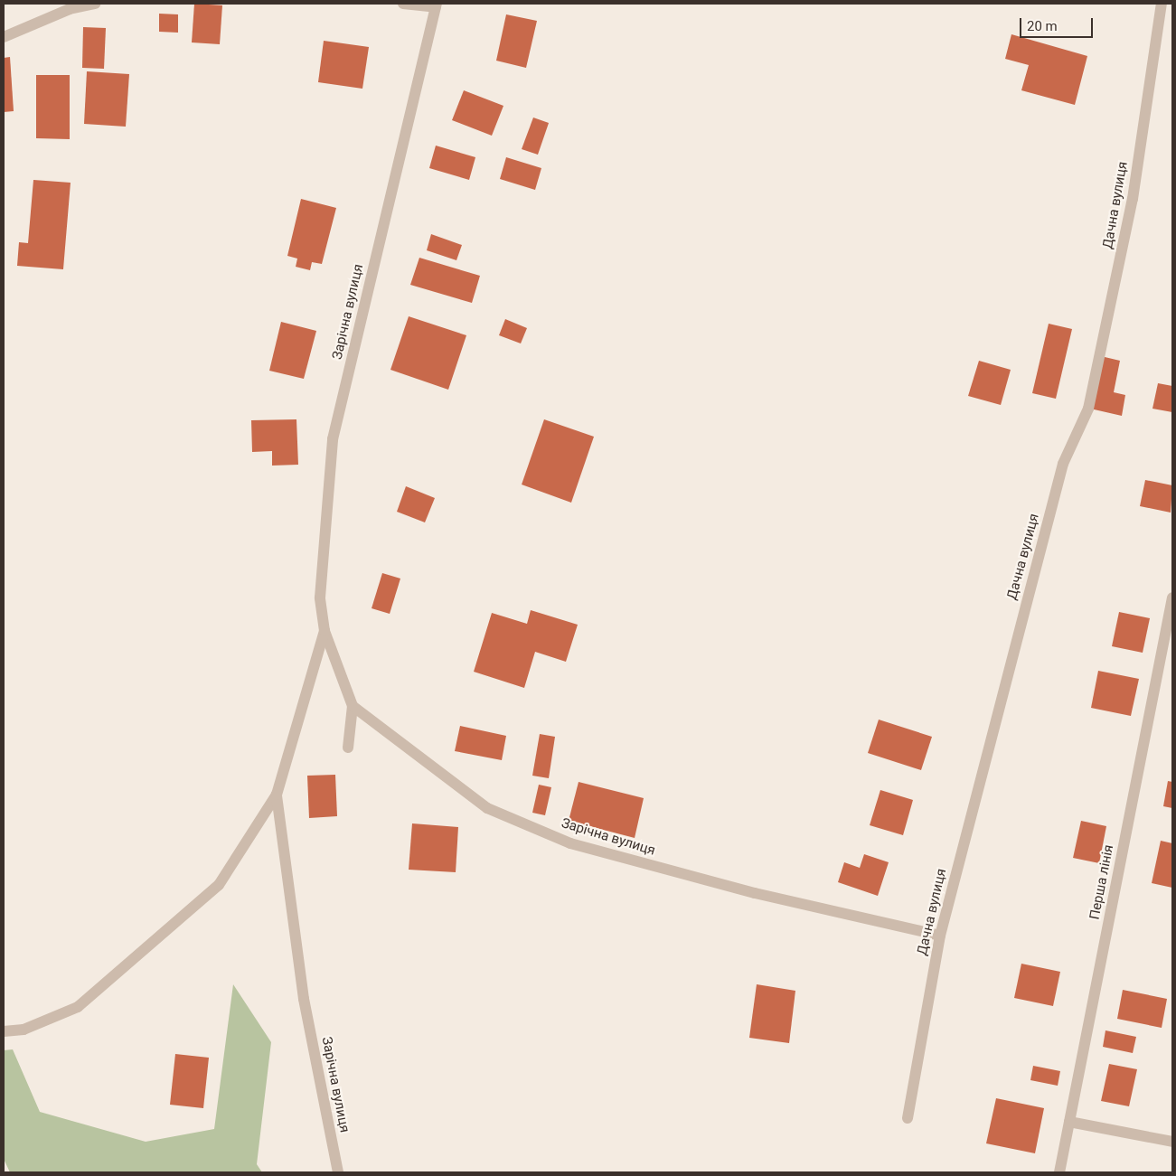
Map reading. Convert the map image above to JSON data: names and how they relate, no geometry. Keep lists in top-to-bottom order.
{
  "streets": {
    "street": ["Дачна вулиця", "Зарічна вулиця", "Перша лінія"]
  },
  "crossings": [
    ["Дачна вулиця", "Зарічна вулиця"]
  ],
  "scale_bar": "20 m"
}
